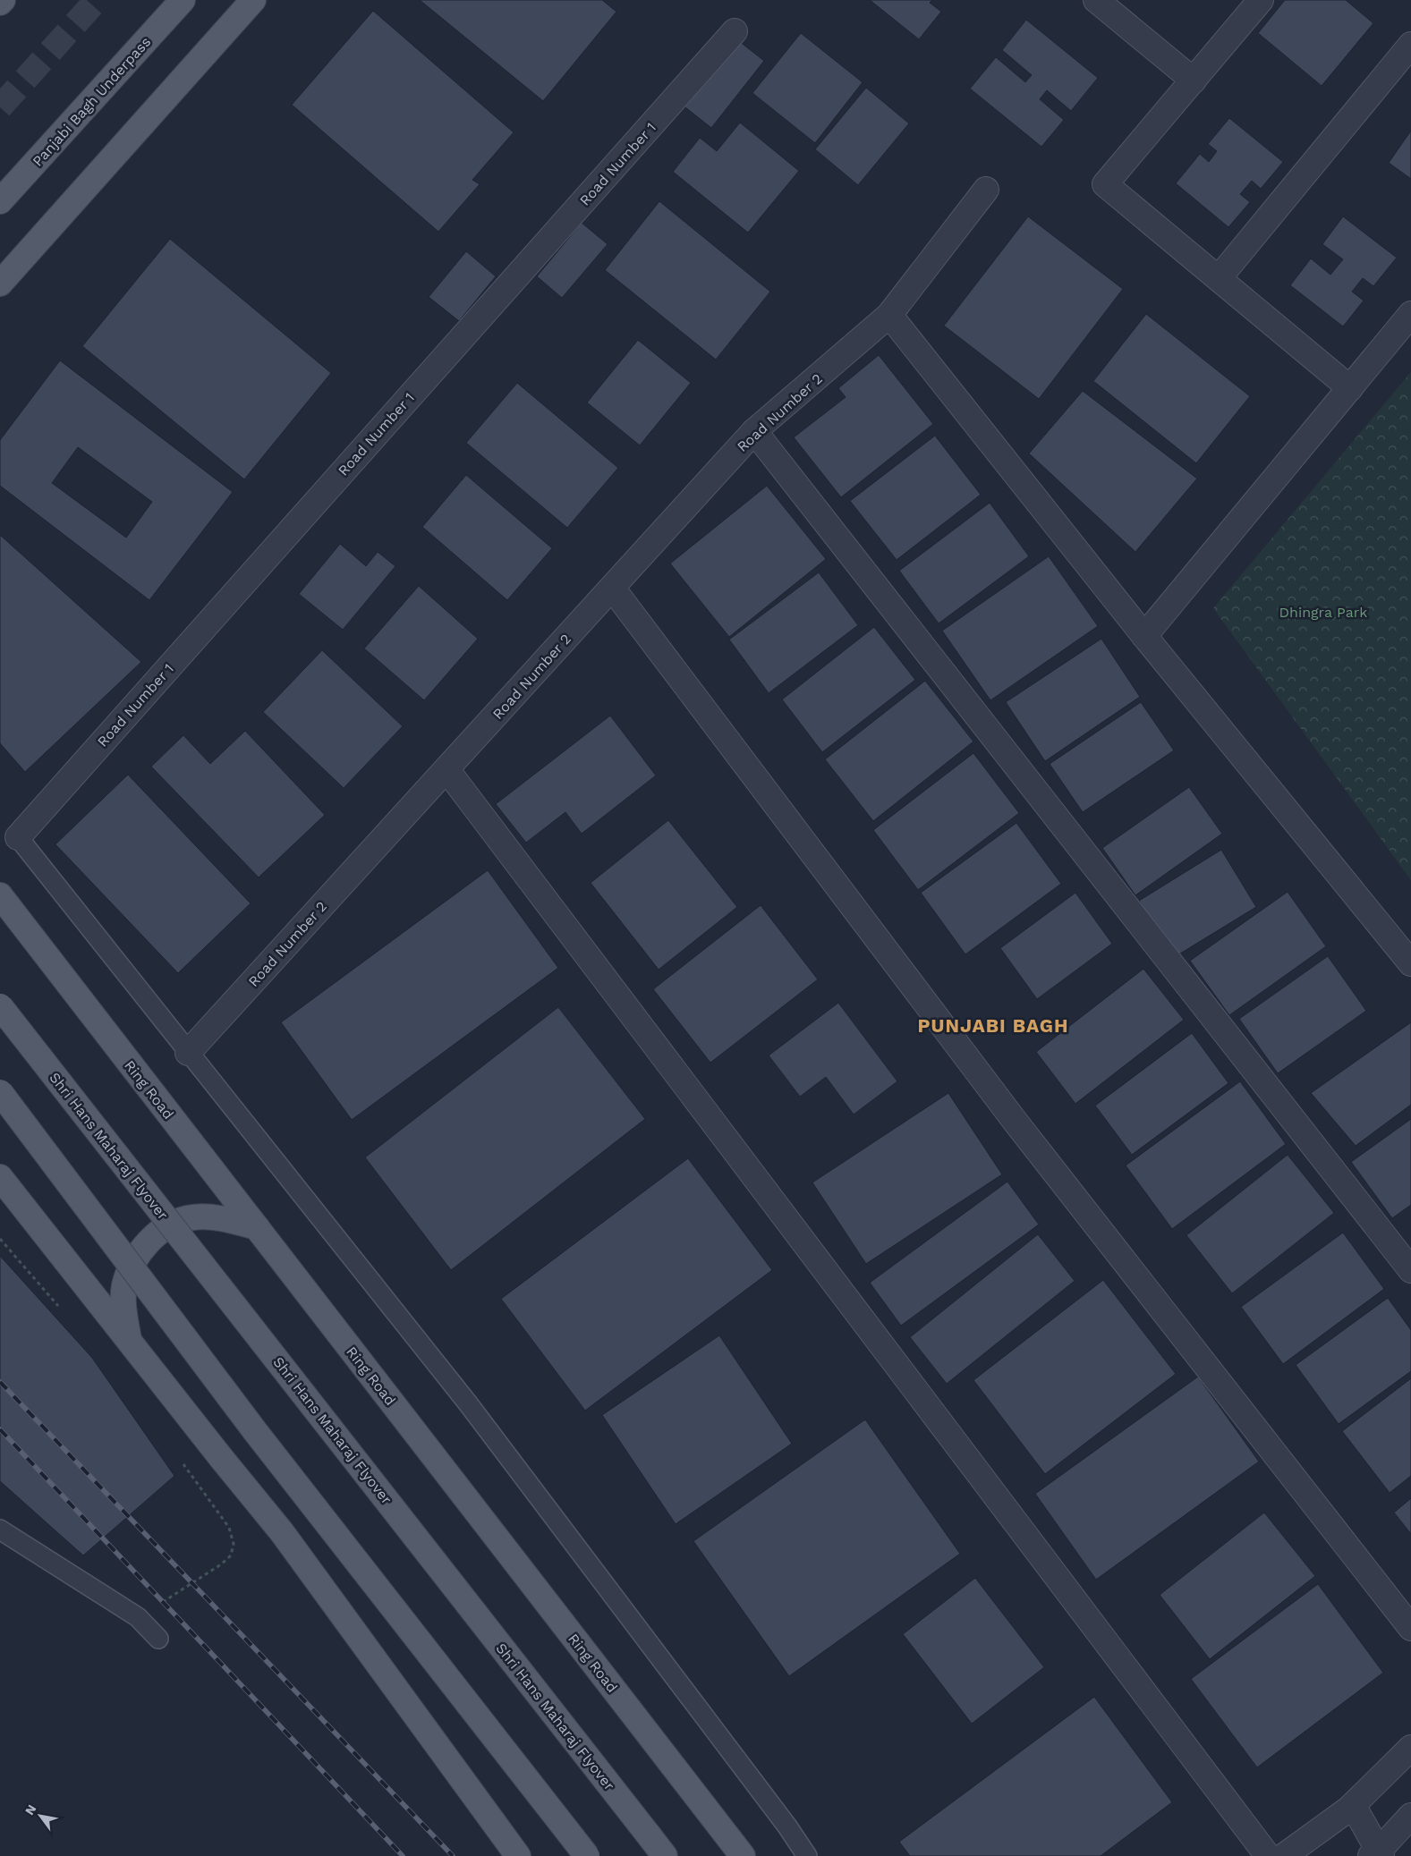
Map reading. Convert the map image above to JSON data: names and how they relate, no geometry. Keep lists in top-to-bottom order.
{
  "streets": {
    "main road": ["Panjabi Bagh Underpass", "Ring Road", "Shri Hans Maharaj Flyover"],
    "street": ["Road Number 1", "Road Number 2"]
  },
  "districts": ["PUNJABI BAGH"],
  "parks": ["Dhingra Park"],
  "north": "top left"
}
